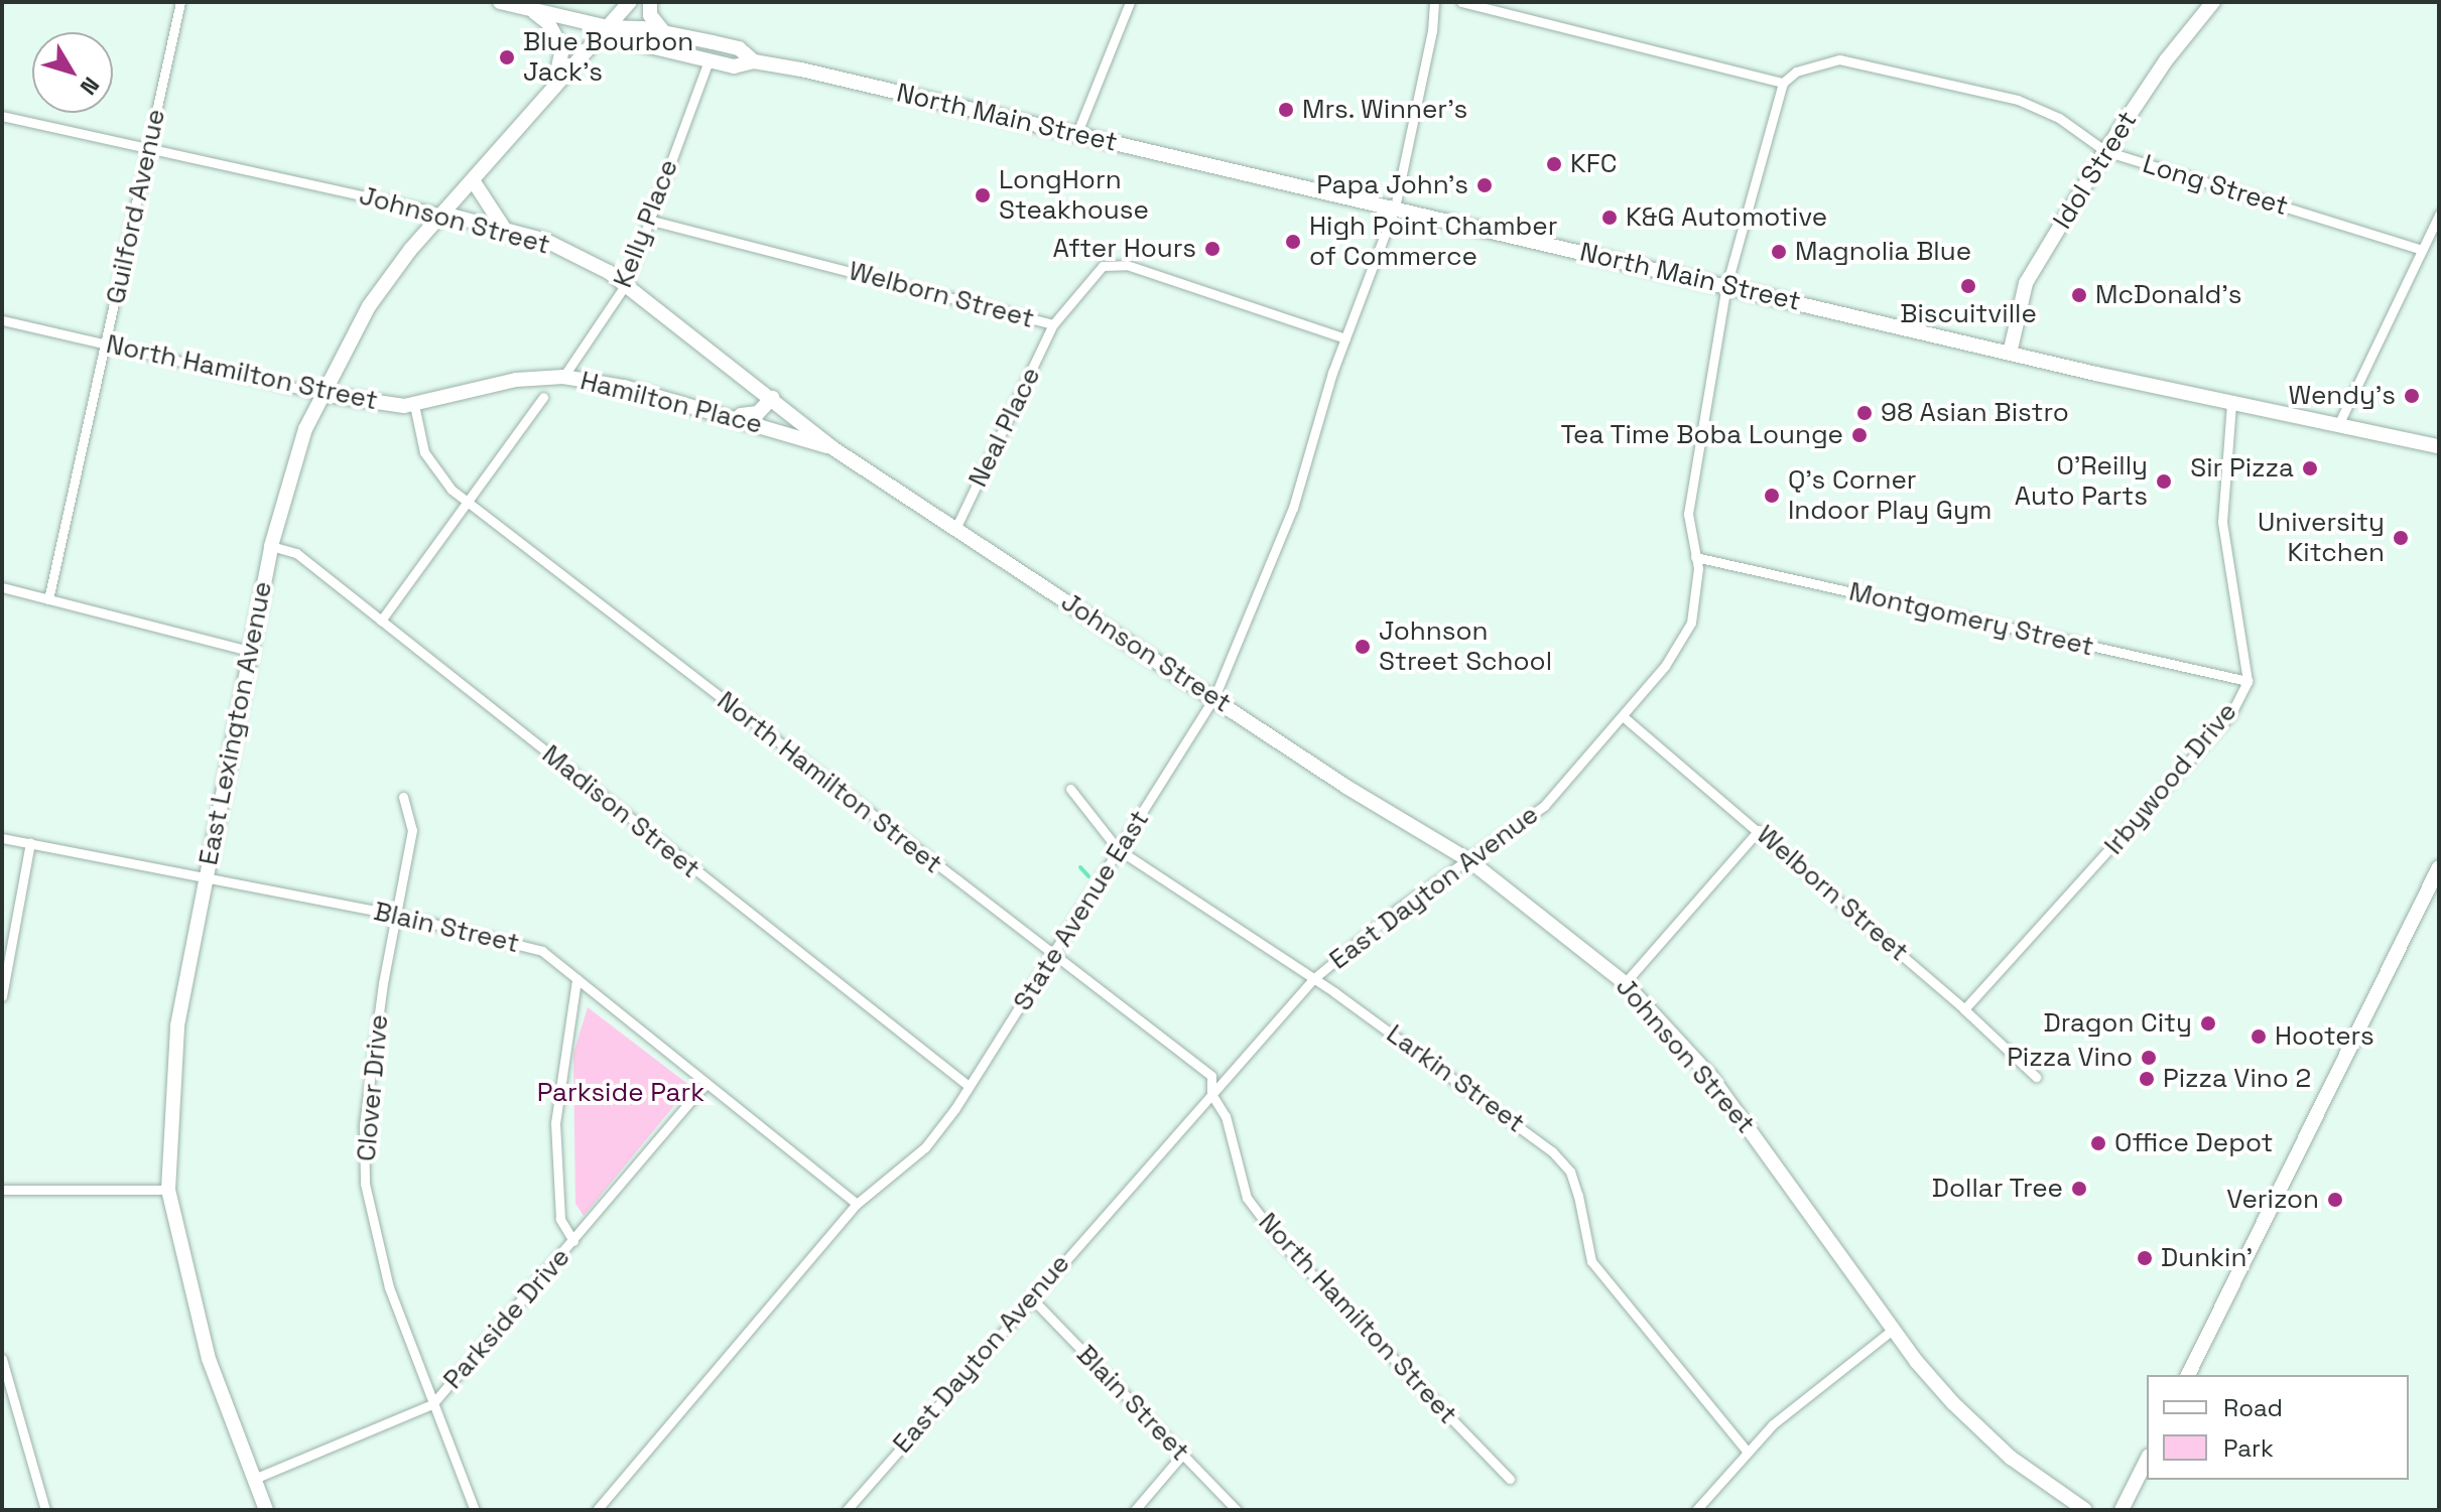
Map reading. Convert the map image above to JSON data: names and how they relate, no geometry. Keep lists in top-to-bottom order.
{
  "streets": {
    "main road": [
      "North Main Street",
      "Idol Street",
      "Johnson Street",
      "North Hamilton Street",
      "Hamilton Place",
      "East Lexington Avenue"
    ],
    "street": [
      "Long Street",
      "Guilford Avenue",
      "Kelly Place",
      "Welborn Street",
      "Neal Place",
      "Montgomery Street",
      "Irbywood Drive",
      "Madison Street",
      "East Dayton Avenue",
      "State Avenue East",
      "Blain Street",
      "Larkin Street",
      "Clover Drive",
      "Parkside Drive"
    ]
  },
  "crossings": [
    ["North Main Street", "Idol Street"],
    ["North Main Street", "Kelly Place"],
    ["North Main Street", "East Lexington Avenue"],
    ["North Main Street", "Irbywood Drive"],
    ["North Main Street", "East Dayton Avenue"],
    ["North Main Street", "State Avenue East"],
    ["Idol Street", "Long Street"],
    ["Long Street", "East Dayton Avenue"],
    ["Guilford Avenue", "Johnson Street"],
    ["Guilford Avenue", "North Hamilton Street"],
    ["Johnson Street", "Kelly Place"],
    ["Johnson Street", "Hamilton Place"],
    ["Johnson Street", "Neal Place"],
    ["Johnson Street", "East Lexington Avenue"],
    ["Johnson Street", "East Dayton Avenue"],
    ["Johnson Street", "State Avenue East"],
    ["Kelly Place", "Welborn Street"],
    ["Kelly Place", "Hamilton Place"],
    ["Welborn Street", "Neal Place"],
    ["Welborn Street", "Irbywood Drive"],
    ["Welborn Street", "East Dayton Avenue"],
    ["Welborn Street", "State Avenue East"],
    ["North Hamilton Street", "Hamilton Place"],
    ["North Hamilton Street", "East Lexington Avenue"],
    ["North Hamilton Street", "East Dayton Avenue"],
    ["North Hamilton Street", "State Avenue East"],
    ["Montgomery Street", "Irbywood Drive"],
    ["Montgomery Street", "East Dayton Avenue"],
    ["East Lexington Avenue", "Madison Street"],
    ["East Lexington Avenue", "Blain Street"],
    ["East Lexington Avenue", "Parkside Drive"],
    ["Madison Street", "State Avenue East"],
    ["East Dayton Avenue", "Blain Street"],
    ["East Dayton Avenue", "Larkin Street"],
    ["State Avenue East", "Blain Street"],
    ["State Avenue East", "Larkin Street"],
    ["Blain Street", "Clover Drive"],
    ["Blain Street", "Parkside Drive"],
    ["Clover Drive", "Parkside Drive"]
  ],
  "parks": ["Parkside Park"],
  "places": [
    "Blue Bourbon Jack's",
    "Mrs. Winner's",
    "KFC",
    "Papa John's",
    "LongHorn Steakhouse",
    "K&G Automotive",
    "High Point Chamber of Commerce",
    "After Hours",
    "Magnolia Blue",
    "Biscuitville",
    "McDonald's",
    "Wendy's",
    "98 Asian Bistro",
    "Tea Time Boba Lounge",
    "Sir Pizza",
    "O'Reilly Auto Parts",
    "Q's Corner Indoor Play Gym",
    "University Kitchen",
    "Johnson Street School",
    "Dragon City",
    "Hooters",
    "Pizza Vino",
    "Pizza Vino 2",
    "Office Depot",
    "Dollar Tree",
    "Verizon",
    "Dunkin'"
  ],
  "legend": ["Road", "Park"],
  "north": "bottom right"
}
